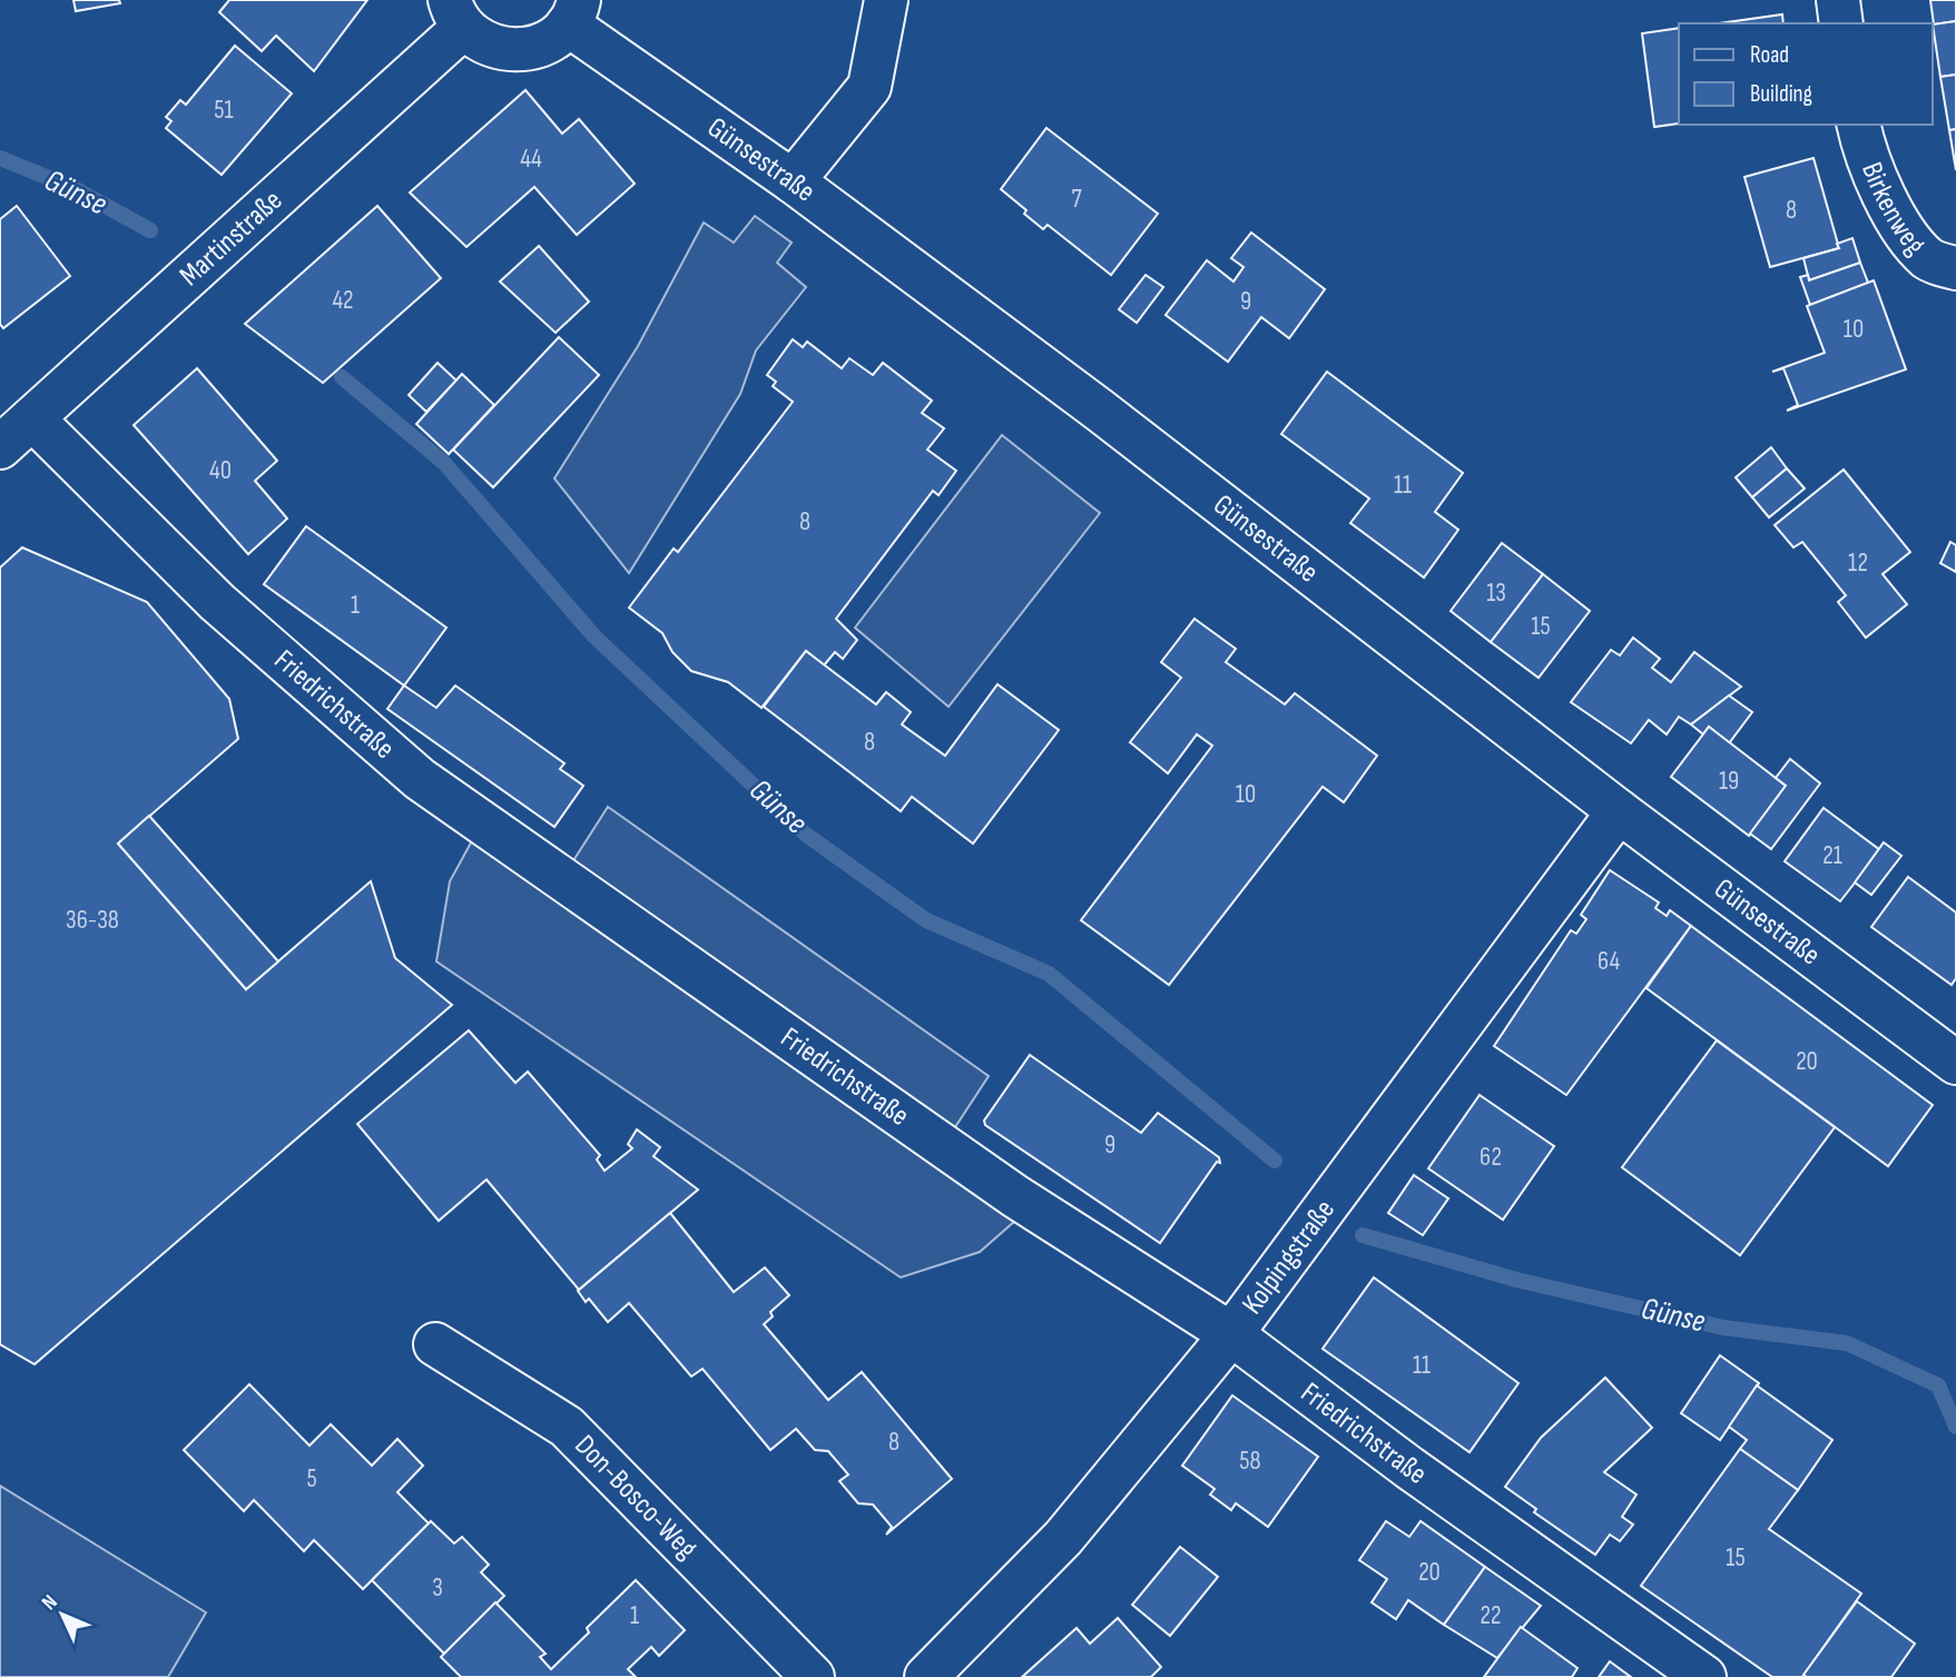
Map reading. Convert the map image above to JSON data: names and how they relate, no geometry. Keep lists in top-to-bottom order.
{
  "streets": {
    "street": [
      "Günsestraße",
      "Birkenweg",
      "Martinstraße",
      "Friedrichstraße",
      "Kolpingstraße",
      "Don-Bosco-Weg"
    ]
  },
  "crossings": [
    ["Günsestraße", "Kolpingstraße"],
    ["Martinstraße", "Friedrichstraße"],
    ["Friedrichstraße", "Kolpingstraße"]
  ],
  "water": ["Günse"],
  "house_numbers": [
    "51",
    "44",
    "7",
    "8",
    "42",
    "9",
    "10",
    "40",
    "11",
    "8",
    "12",
    "13",
    "1",
    "15",
    "8",
    "19",
    "10",
    "21",
    "36-38",
    "64",
    "20",
    "9",
    "62",
    "11",
    "8",
    "58",
    "5",
    "15",
    "20",
    "3",
    "1",
    "22"
  ],
  "legend": ["Road", "Building"],
  "north": "top left"
}
